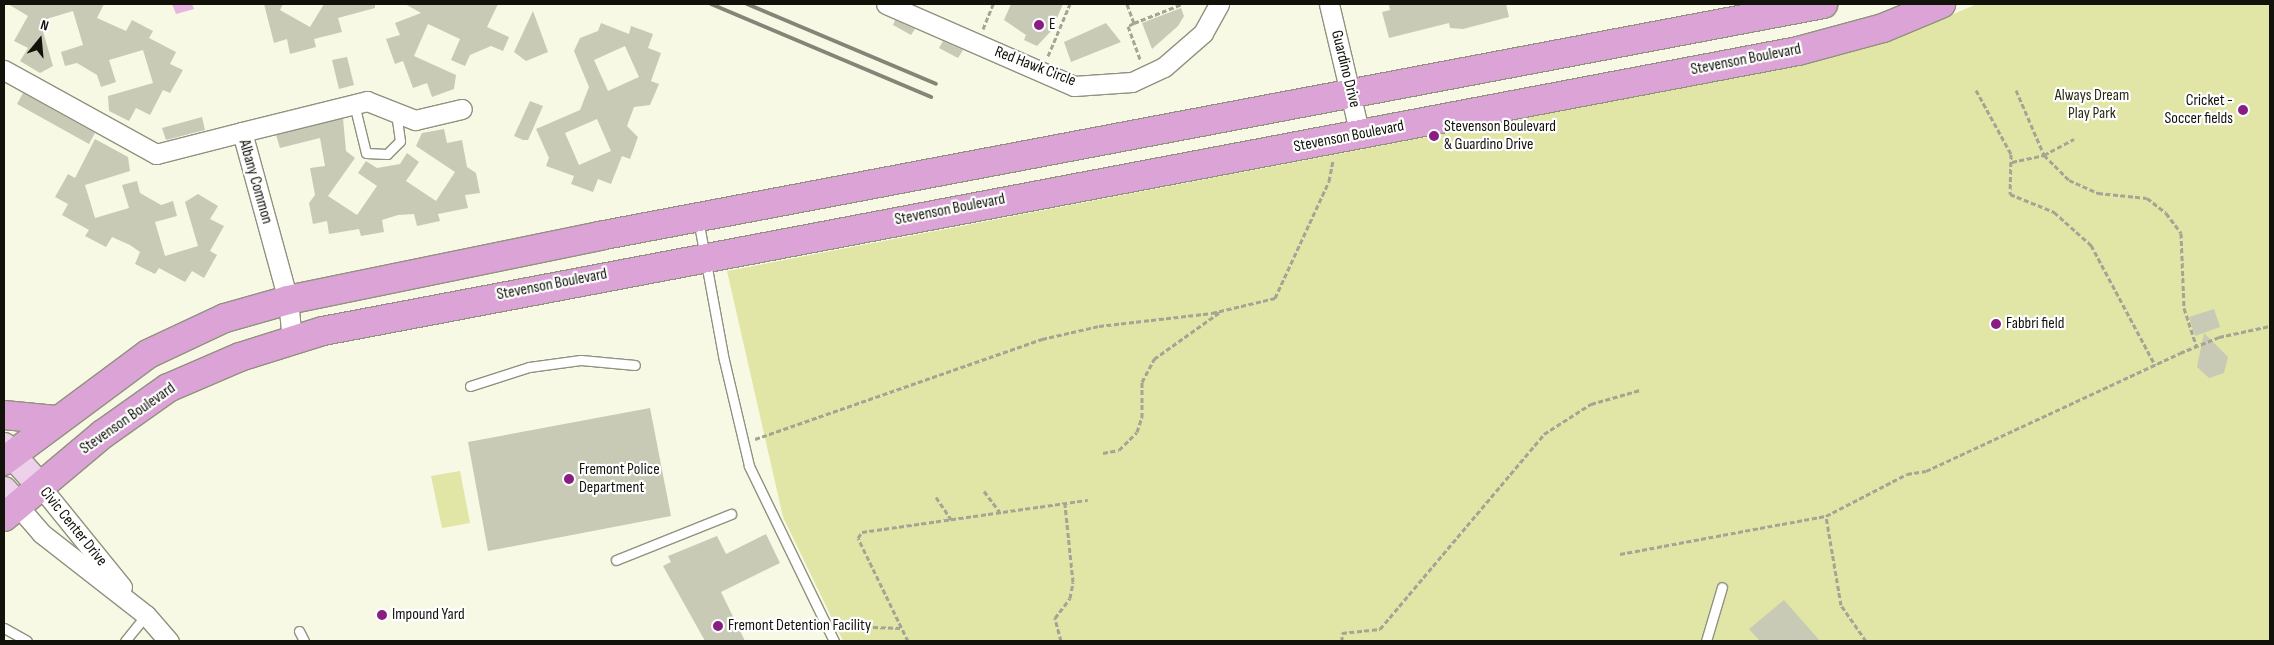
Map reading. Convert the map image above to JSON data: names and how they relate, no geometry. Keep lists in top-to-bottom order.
{
  "streets": {
    "main road": ["Stevenson Boulevard", "Civic Center Drive"],
    "street": ["Red Hawk Circle", "Guardino Drive", "Albany Common"]
  },
  "crossings": [
    ["Stevenson Boulevard", "Guardino Drive"],
    ["Stevenson Boulevard", "Albany Common"],
    ["Stevenson Boulevard", "Civic Center Drive"]
  ],
  "parks": ["Always Dream Play Park"],
  "places": [
    "E",
    "Cricket - Soccer fields",
    "Stevenson Boulevard & Guardino Drive",
    "Fabbri field",
    "Fremont Police Department",
    "Impound Yard",
    "Fremont Detention Facility"
  ],
  "north": "top"
}
